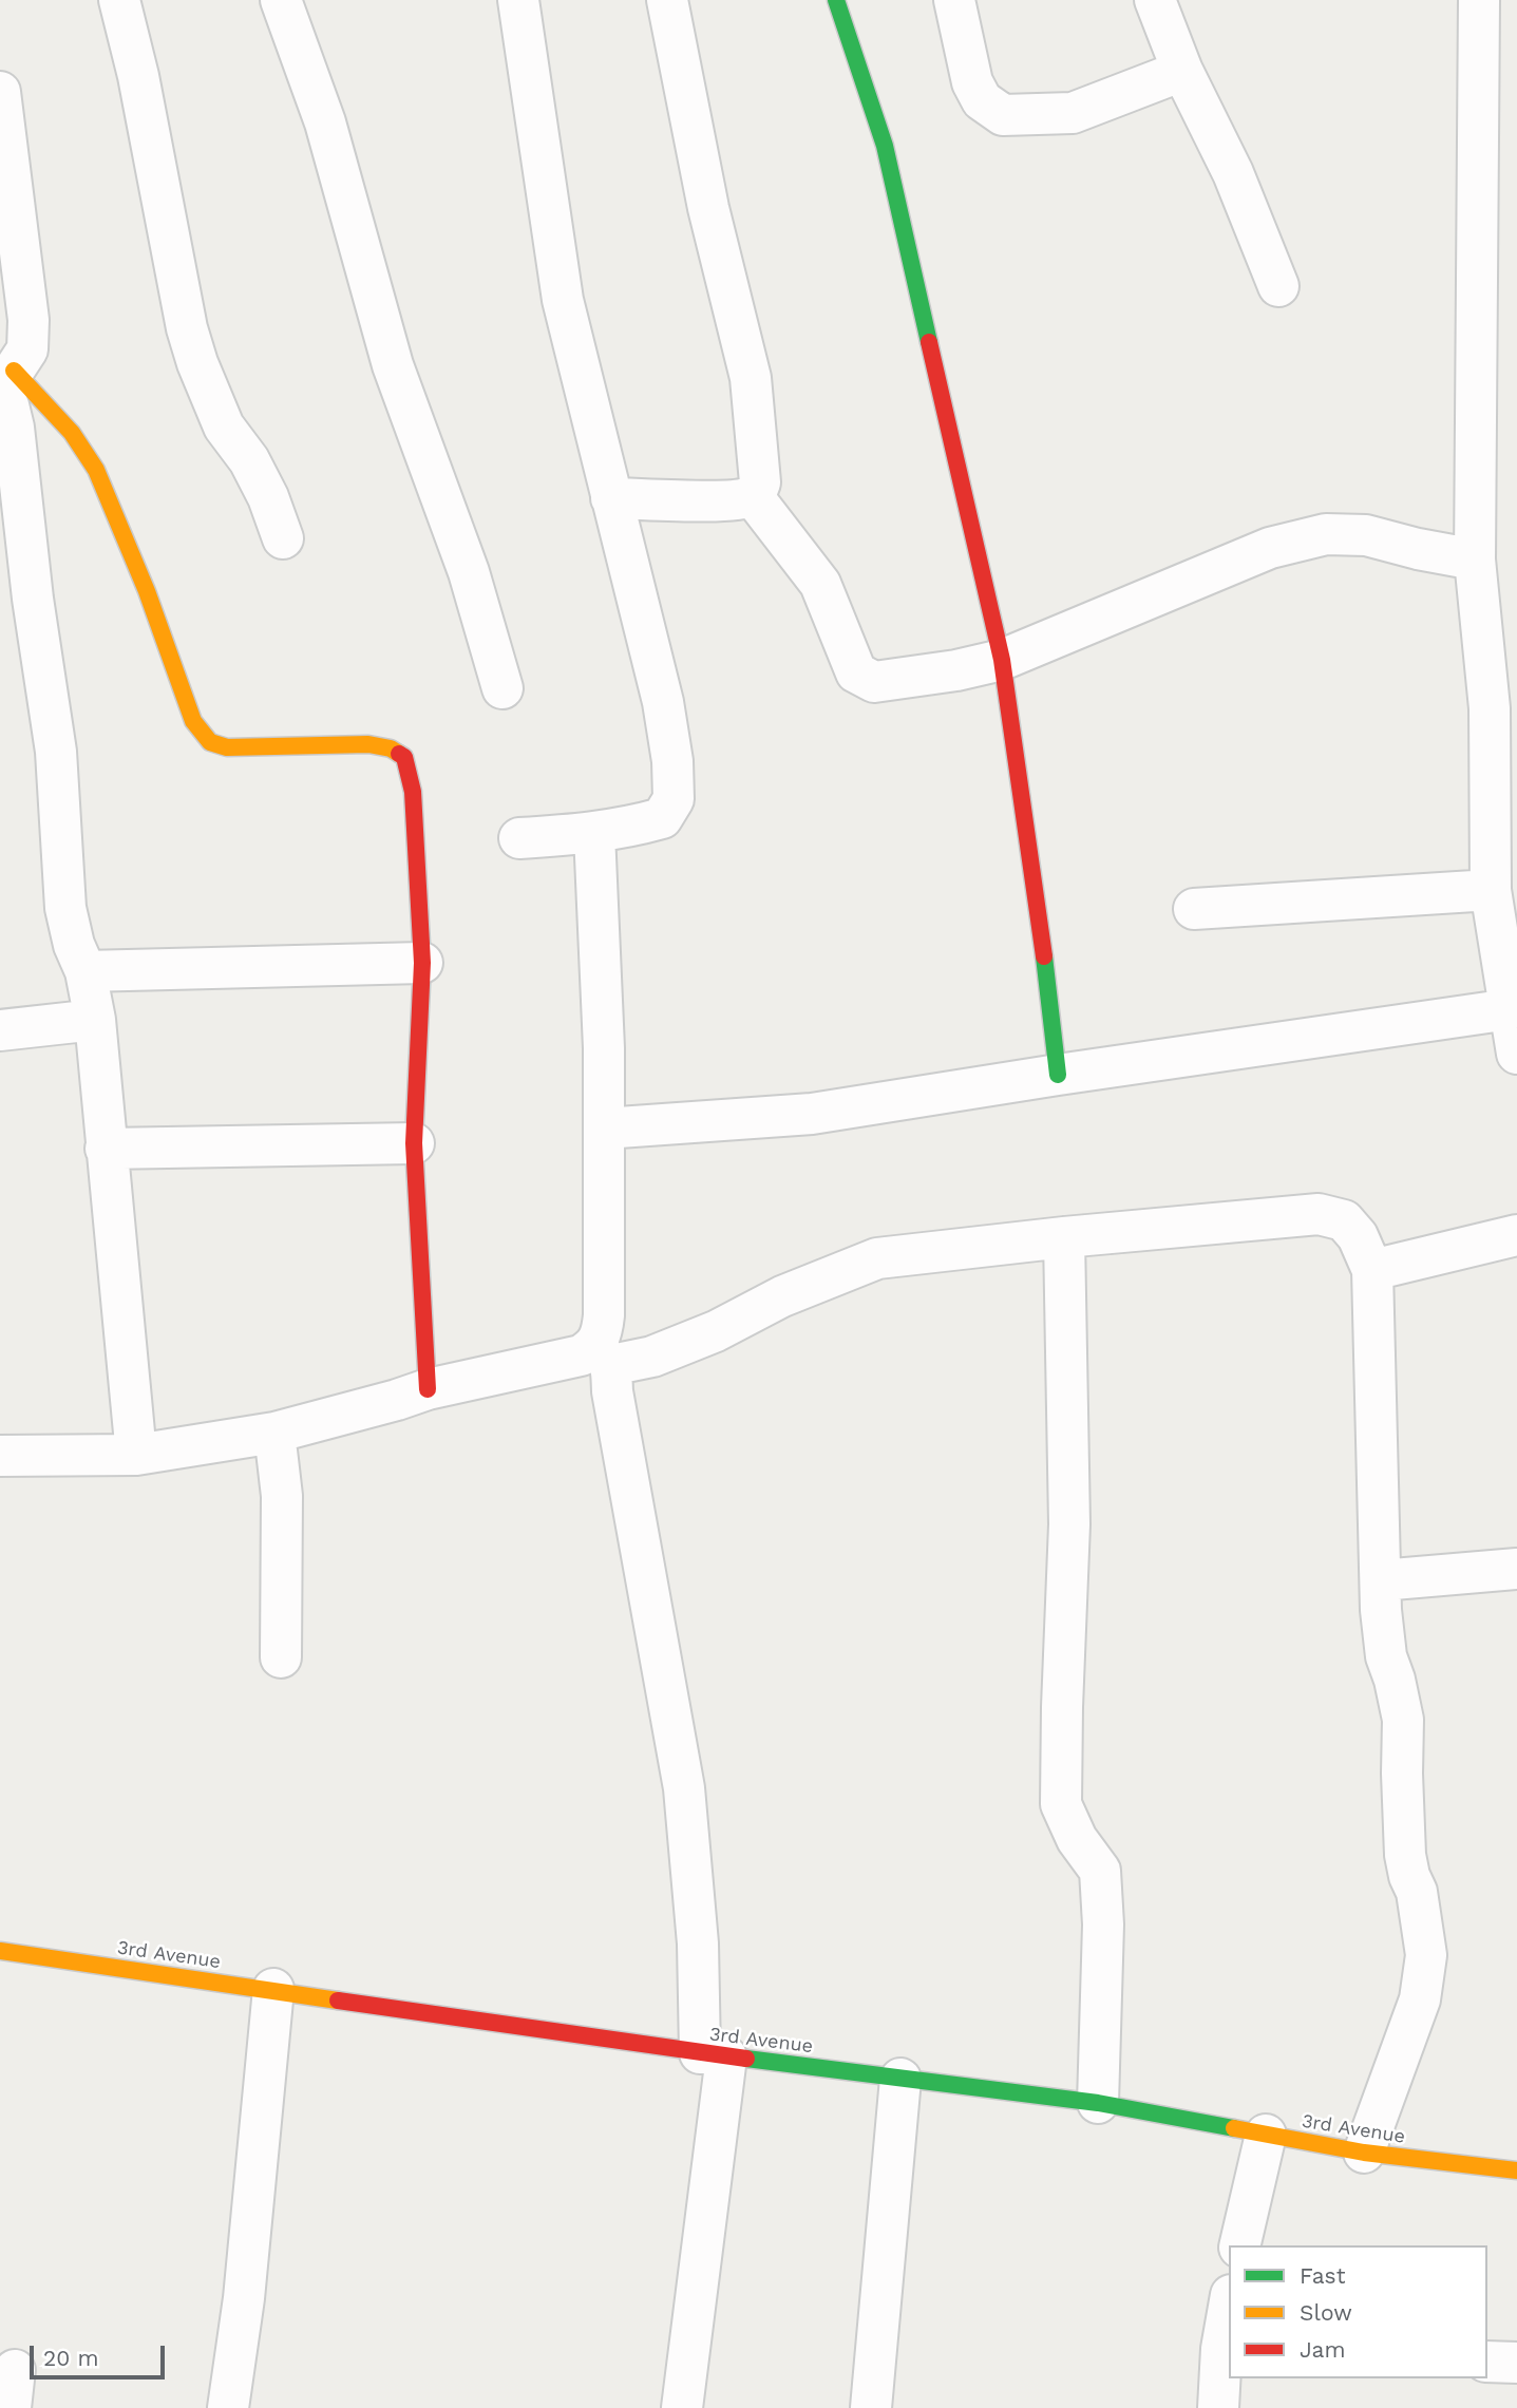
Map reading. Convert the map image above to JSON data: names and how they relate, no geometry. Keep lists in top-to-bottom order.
{
  "streets": {
    "street": ["3rd Avenue"]
  },
  "legend": ["Fast", "Slow", "Jam"],
  "scale_bar": "20 m"
}
